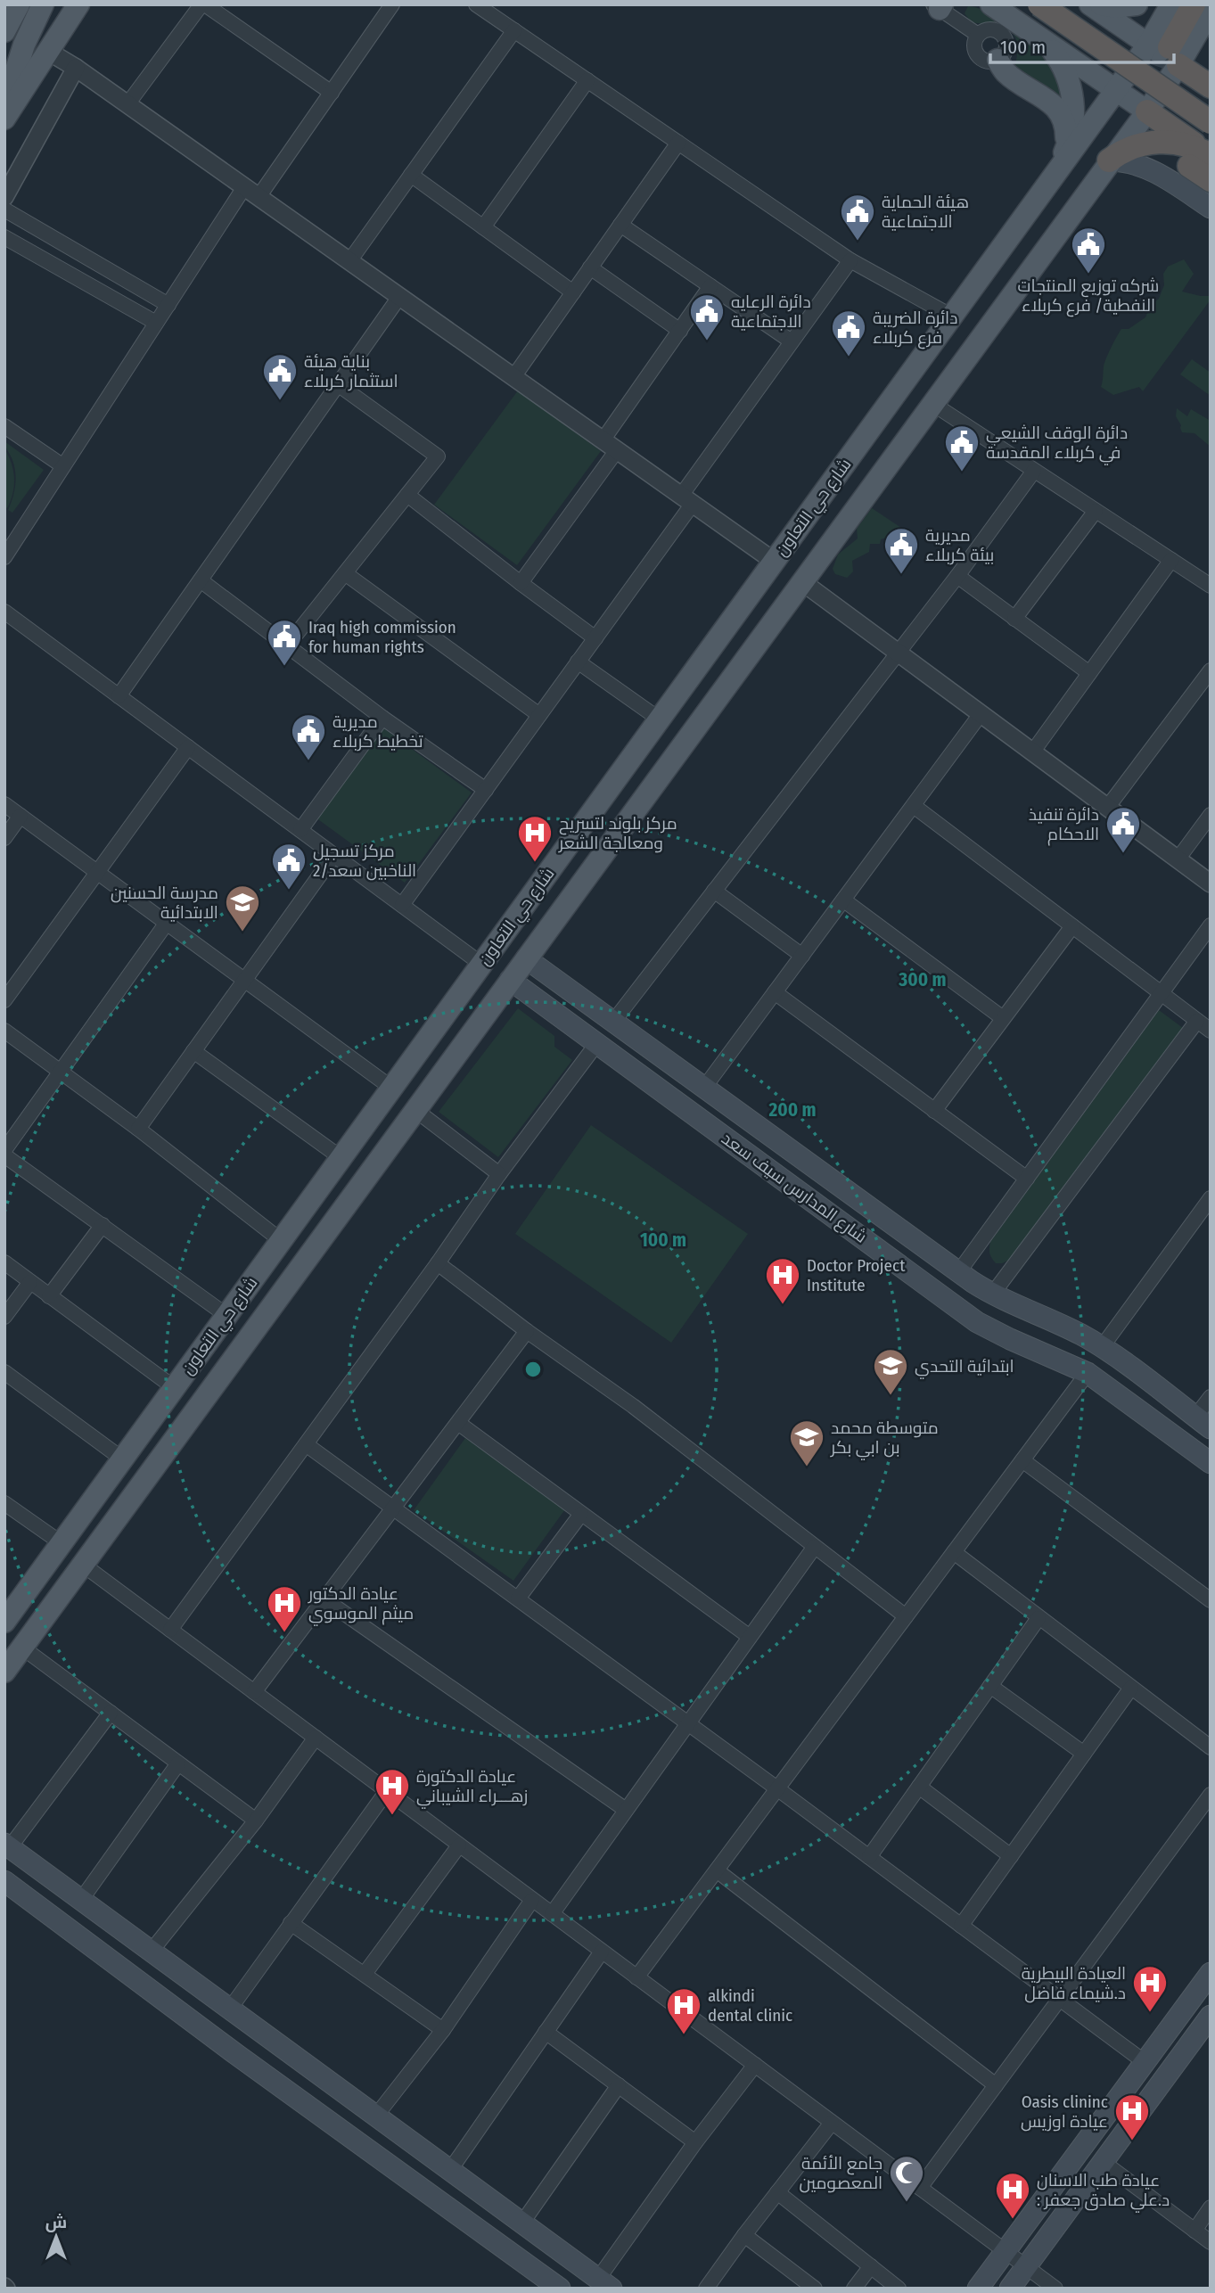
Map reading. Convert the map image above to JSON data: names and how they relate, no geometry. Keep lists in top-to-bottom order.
{
  "streets": {
    "main road": ["شارع حي التعاون", "شارع المدارس سيف سعد"]
  },
  "crossings": [
    ["شارع حي التعاون", "شارع المدارس سيف سعد"]
  ],
  "places": {
    "public building": [
      "هيئة الحماية الاجتماعية",
      "شركه توزيع المنتجات النفطية/ فرع كربلاء",
      "دائرة الرعايه الاجتماعية",
      "دائرة الضريبة فرع كربلاء",
      "بناية هيئة استثمار كربلاء",
      "دائرة الوقف الشيعي في كربلاء المقدسة",
      "مديرية بيئة كربلاء",
      "Iraq high commission for human rights",
      "مديرية تخطيط كربلاء",
      "دائرة تنفيذ الاحكام",
      "مركز تسجيل الناخبين سعد/2"
    ],
    "hospital": [
      "مركز بلوند لتسريح ومعالجة الشعر",
      "Doctor Project Institute",
      "عيادة الدكتور ميثم الموسوي",
      "عيادة الدكتورة زهـــراء الشيباني",
      "العيادة البيطرية د.شيماء فاضل",
      "alkindi dental clinic",
      "Oasis clininc عيادة اوزيس",
      "عيادة طب الاسنان : د.علي صادق جعفر"
    ],
    "school or university": ["مدرسة الحسنين الابتدائية", "ابتدائية التحدي", "متوسطة محمد بن ابي بكر"],
    "mosque": ["جامع الأئمة المعصومين"]
  },
  "scale_bar": "100 m",
  "north": "top",
  "rings": ["300 m", "200 m", "100 m"]
}
